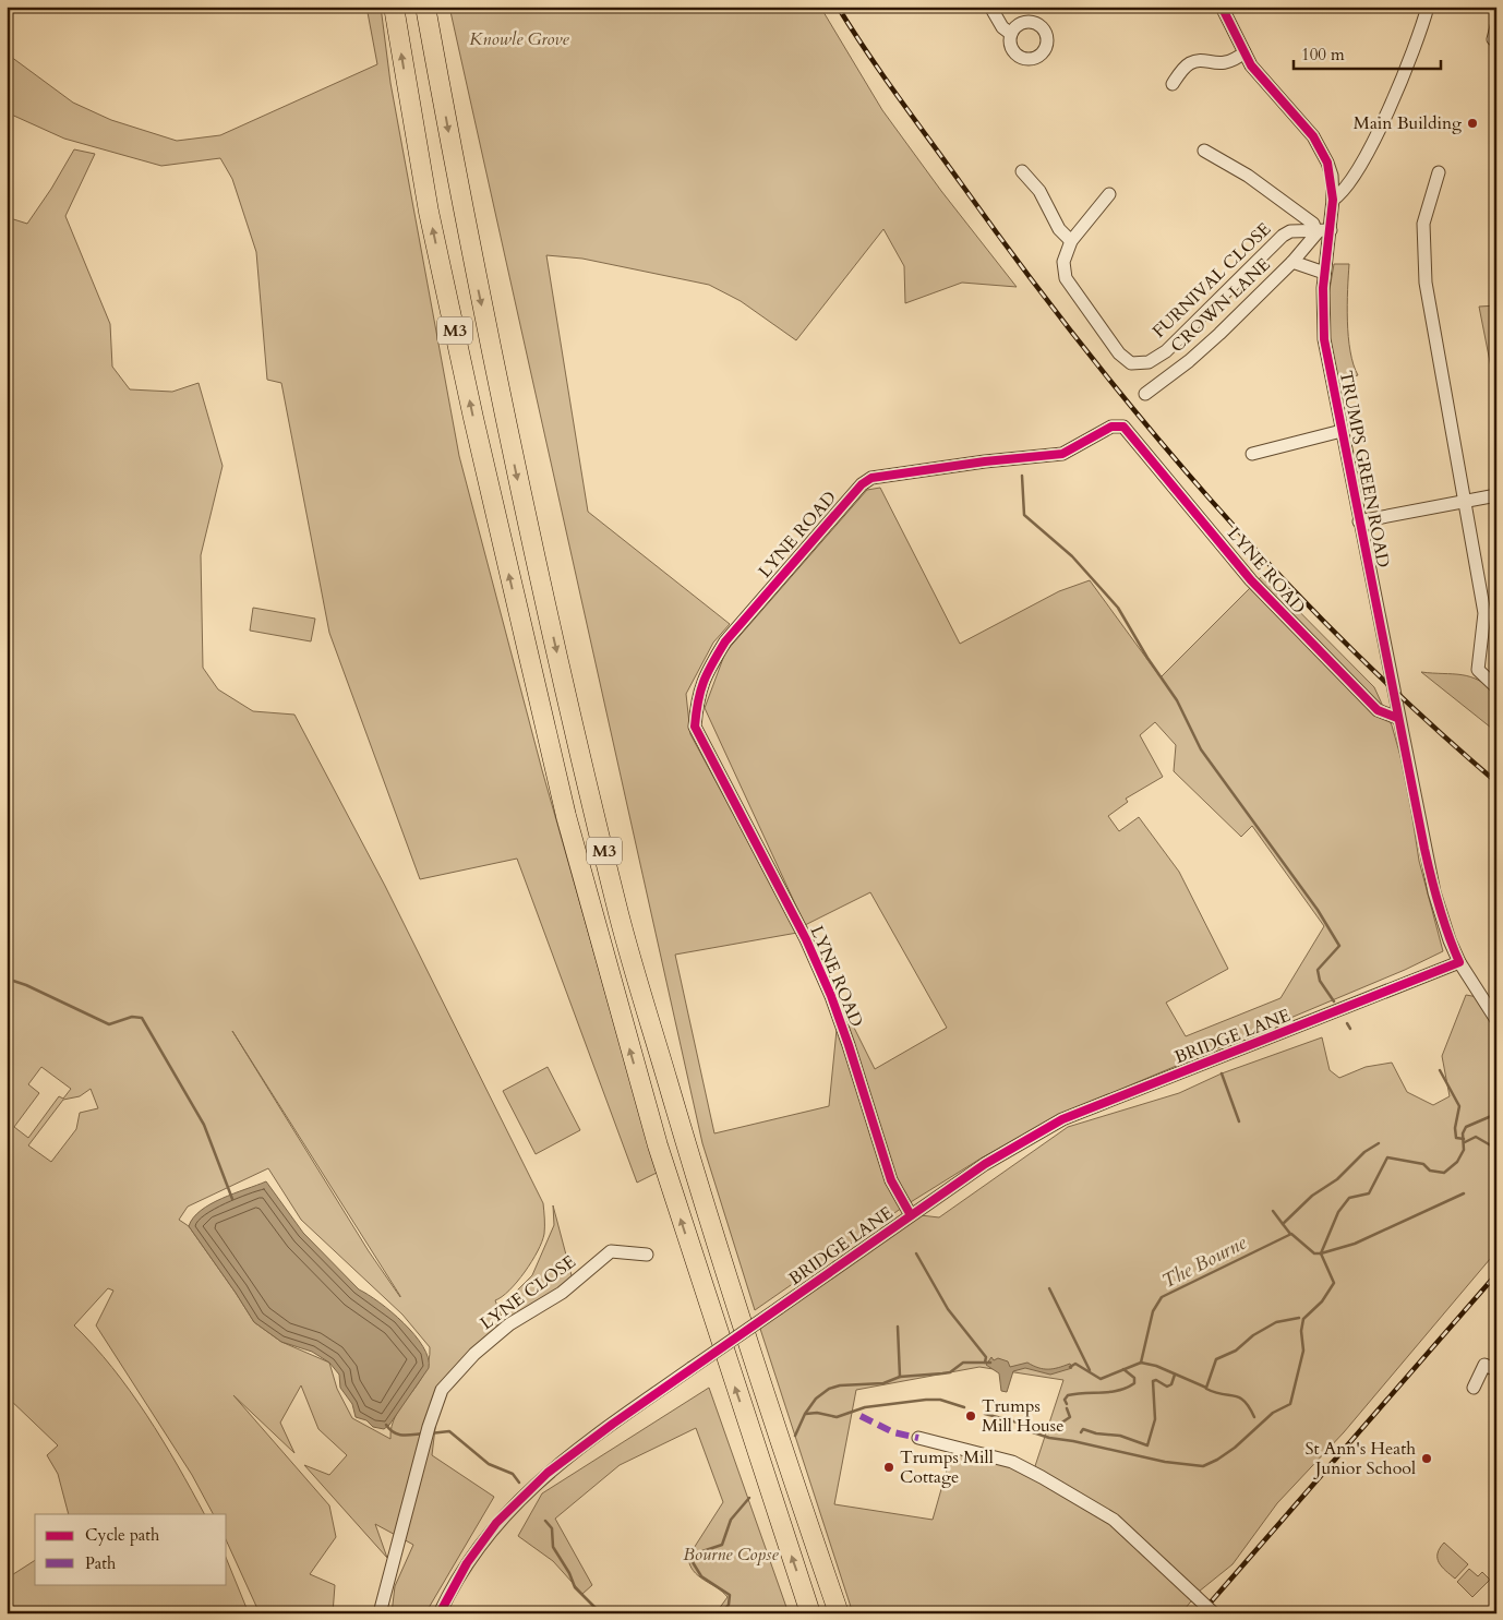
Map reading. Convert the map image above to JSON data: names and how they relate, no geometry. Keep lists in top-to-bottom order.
{
  "streets": {
    "highway": ["M3"],
    "street": [
      "FURNIVAL CLOSE",
      "CROWN LANE",
      "TRUMPS GREEN ROAD",
      "LYNE ROAD",
      "BRIDGE LANE",
      "LYNE CLOSE"
    ]
  },
  "crossings": [
    ["FURNIVAL CLOSE", "CROWN LANE"],
    ["FURNIVAL CLOSE", "TRUMPS GREEN ROAD"],
    ["CROWN LANE", "TRUMPS GREEN ROAD"],
    ["TRUMPS GREEN ROAD", "LYNE ROAD"],
    ["TRUMPS GREEN ROAD", "BRIDGE LANE"],
    ["LYNE ROAD", "BRIDGE LANE"]
  ],
  "water": ["The Bourne"],
  "parks": ["Knowle Grove", "Bourne Copse"],
  "places": [
    "Main Building",
    "Trumps Mill House",
    "St Ann's Heath Junior School",
    "Trumps Mill Cottage"
  ],
  "legend": ["Cycle path", "Path"],
  "scale_bar": "100 m"
}
